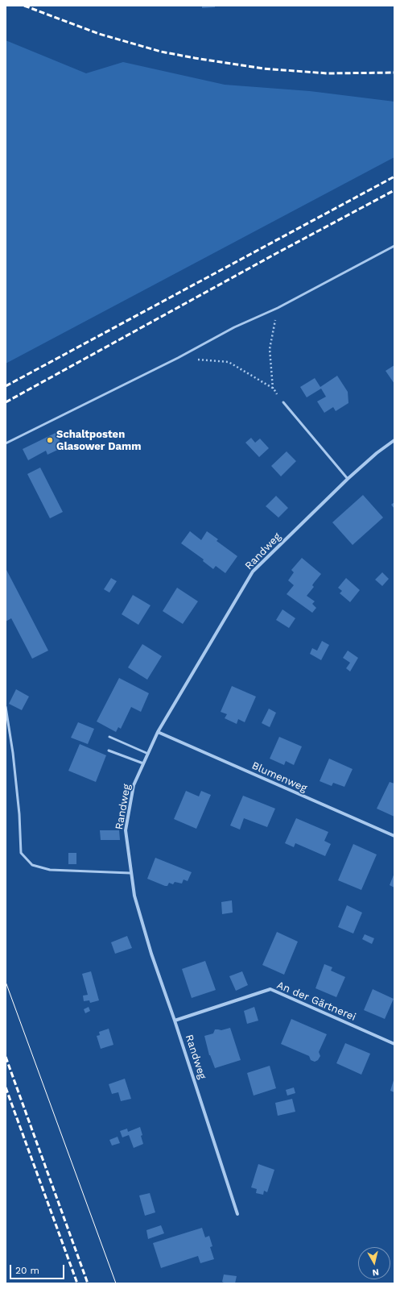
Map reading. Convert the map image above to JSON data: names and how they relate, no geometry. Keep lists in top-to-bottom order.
{
  "streets": {
    "street": ["Randweg", "Blumenweg", "An der Gärtnerei"]
  },
  "crossings": [
    ["Randweg", "Blumenweg"],
    ["Randweg", "An der Gärtnerei"]
  ],
  "places": ["Schaltposten Glasower Damm"],
  "scale_bar": "20 m",
  "north": "bottom"
}
